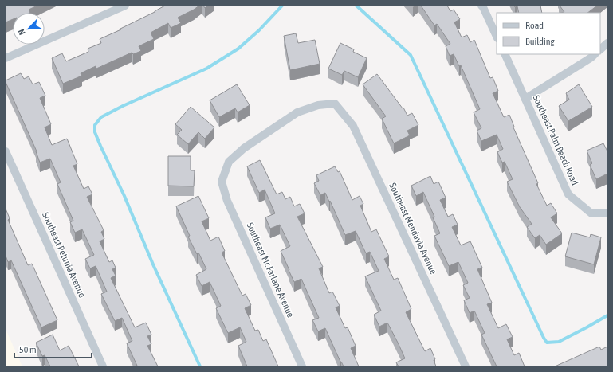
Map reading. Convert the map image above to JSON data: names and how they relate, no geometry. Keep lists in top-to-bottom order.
{
  "streets": {
    "street": [
      "Southeast Palm Beach Road",
      "Southeast Mendavia Avenue",
      "Southeast Petunia Avenue",
      "Southeast Mc Farlane Avenue"
    ]
  },
  "crossings": [
    ["Southeast Mendavia Avenue", "Southeast Mc Farlane Avenue"]
  ],
  "legend": ["Road", "Building"],
  "scale_bar": "50 m",
  "north": "bottom left"
}
